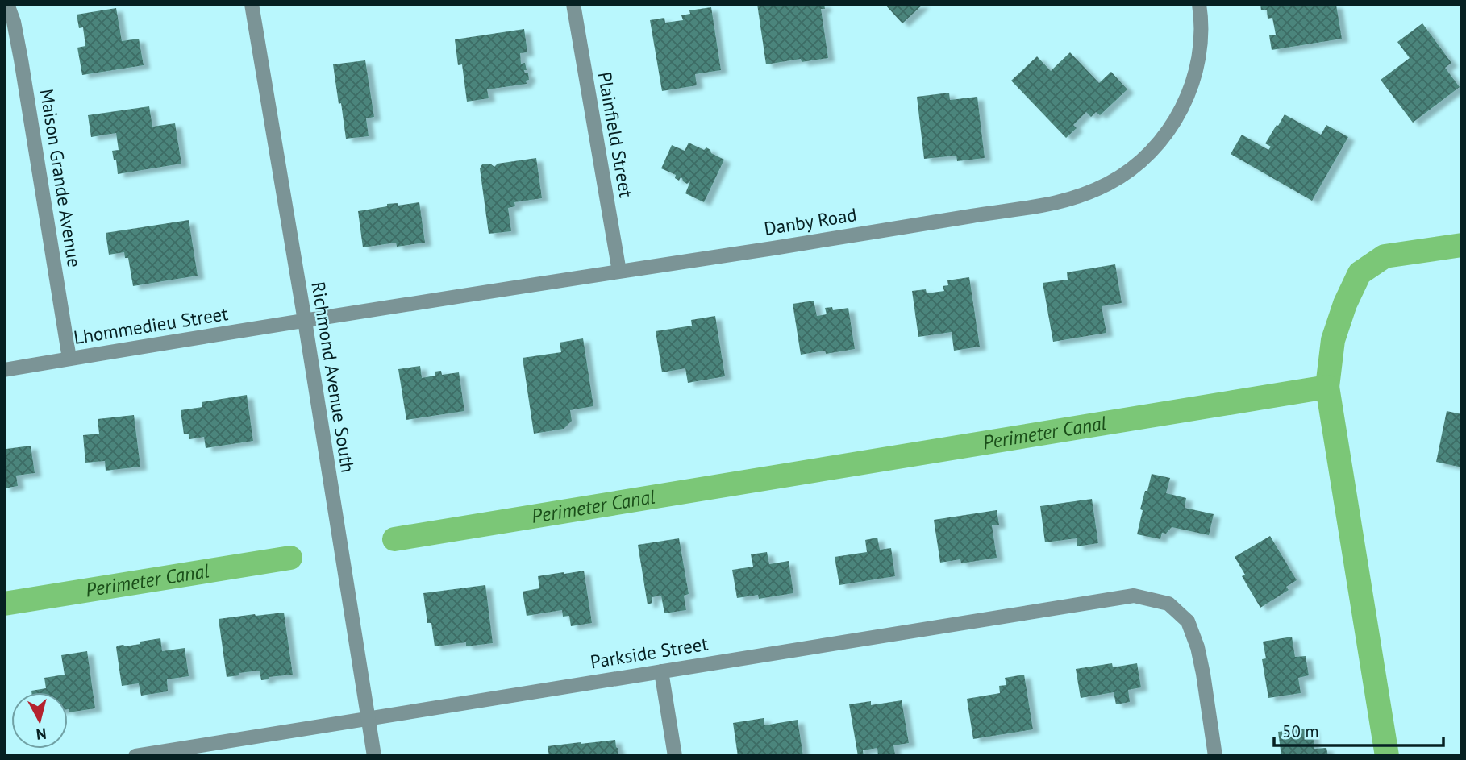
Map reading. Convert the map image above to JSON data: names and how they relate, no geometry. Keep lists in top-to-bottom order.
{
  "streets": {
    "street": [
      "Plainfield Street",
      "Maison Grande Avenue",
      "Danby Road",
      "Lhommedieu Street",
      "Richmond Avenue South",
      "Parkside Street"
    ]
  },
  "crossings": [
    ["Plainfield Street", "Danby Road"],
    ["Maison Grande Avenue", "Lhommedieu Street"],
    ["Danby Road", "Lhommedieu Street"],
    ["Danby Road", "Richmond Avenue South"],
    ["Lhommedieu Street", "Richmond Avenue South"],
    ["Richmond Avenue South", "Parkside Street"]
  ],
  "water": ["Perimeter Canal"],
  "scale_bar": "50 m",
  "north": "bottom"
}
